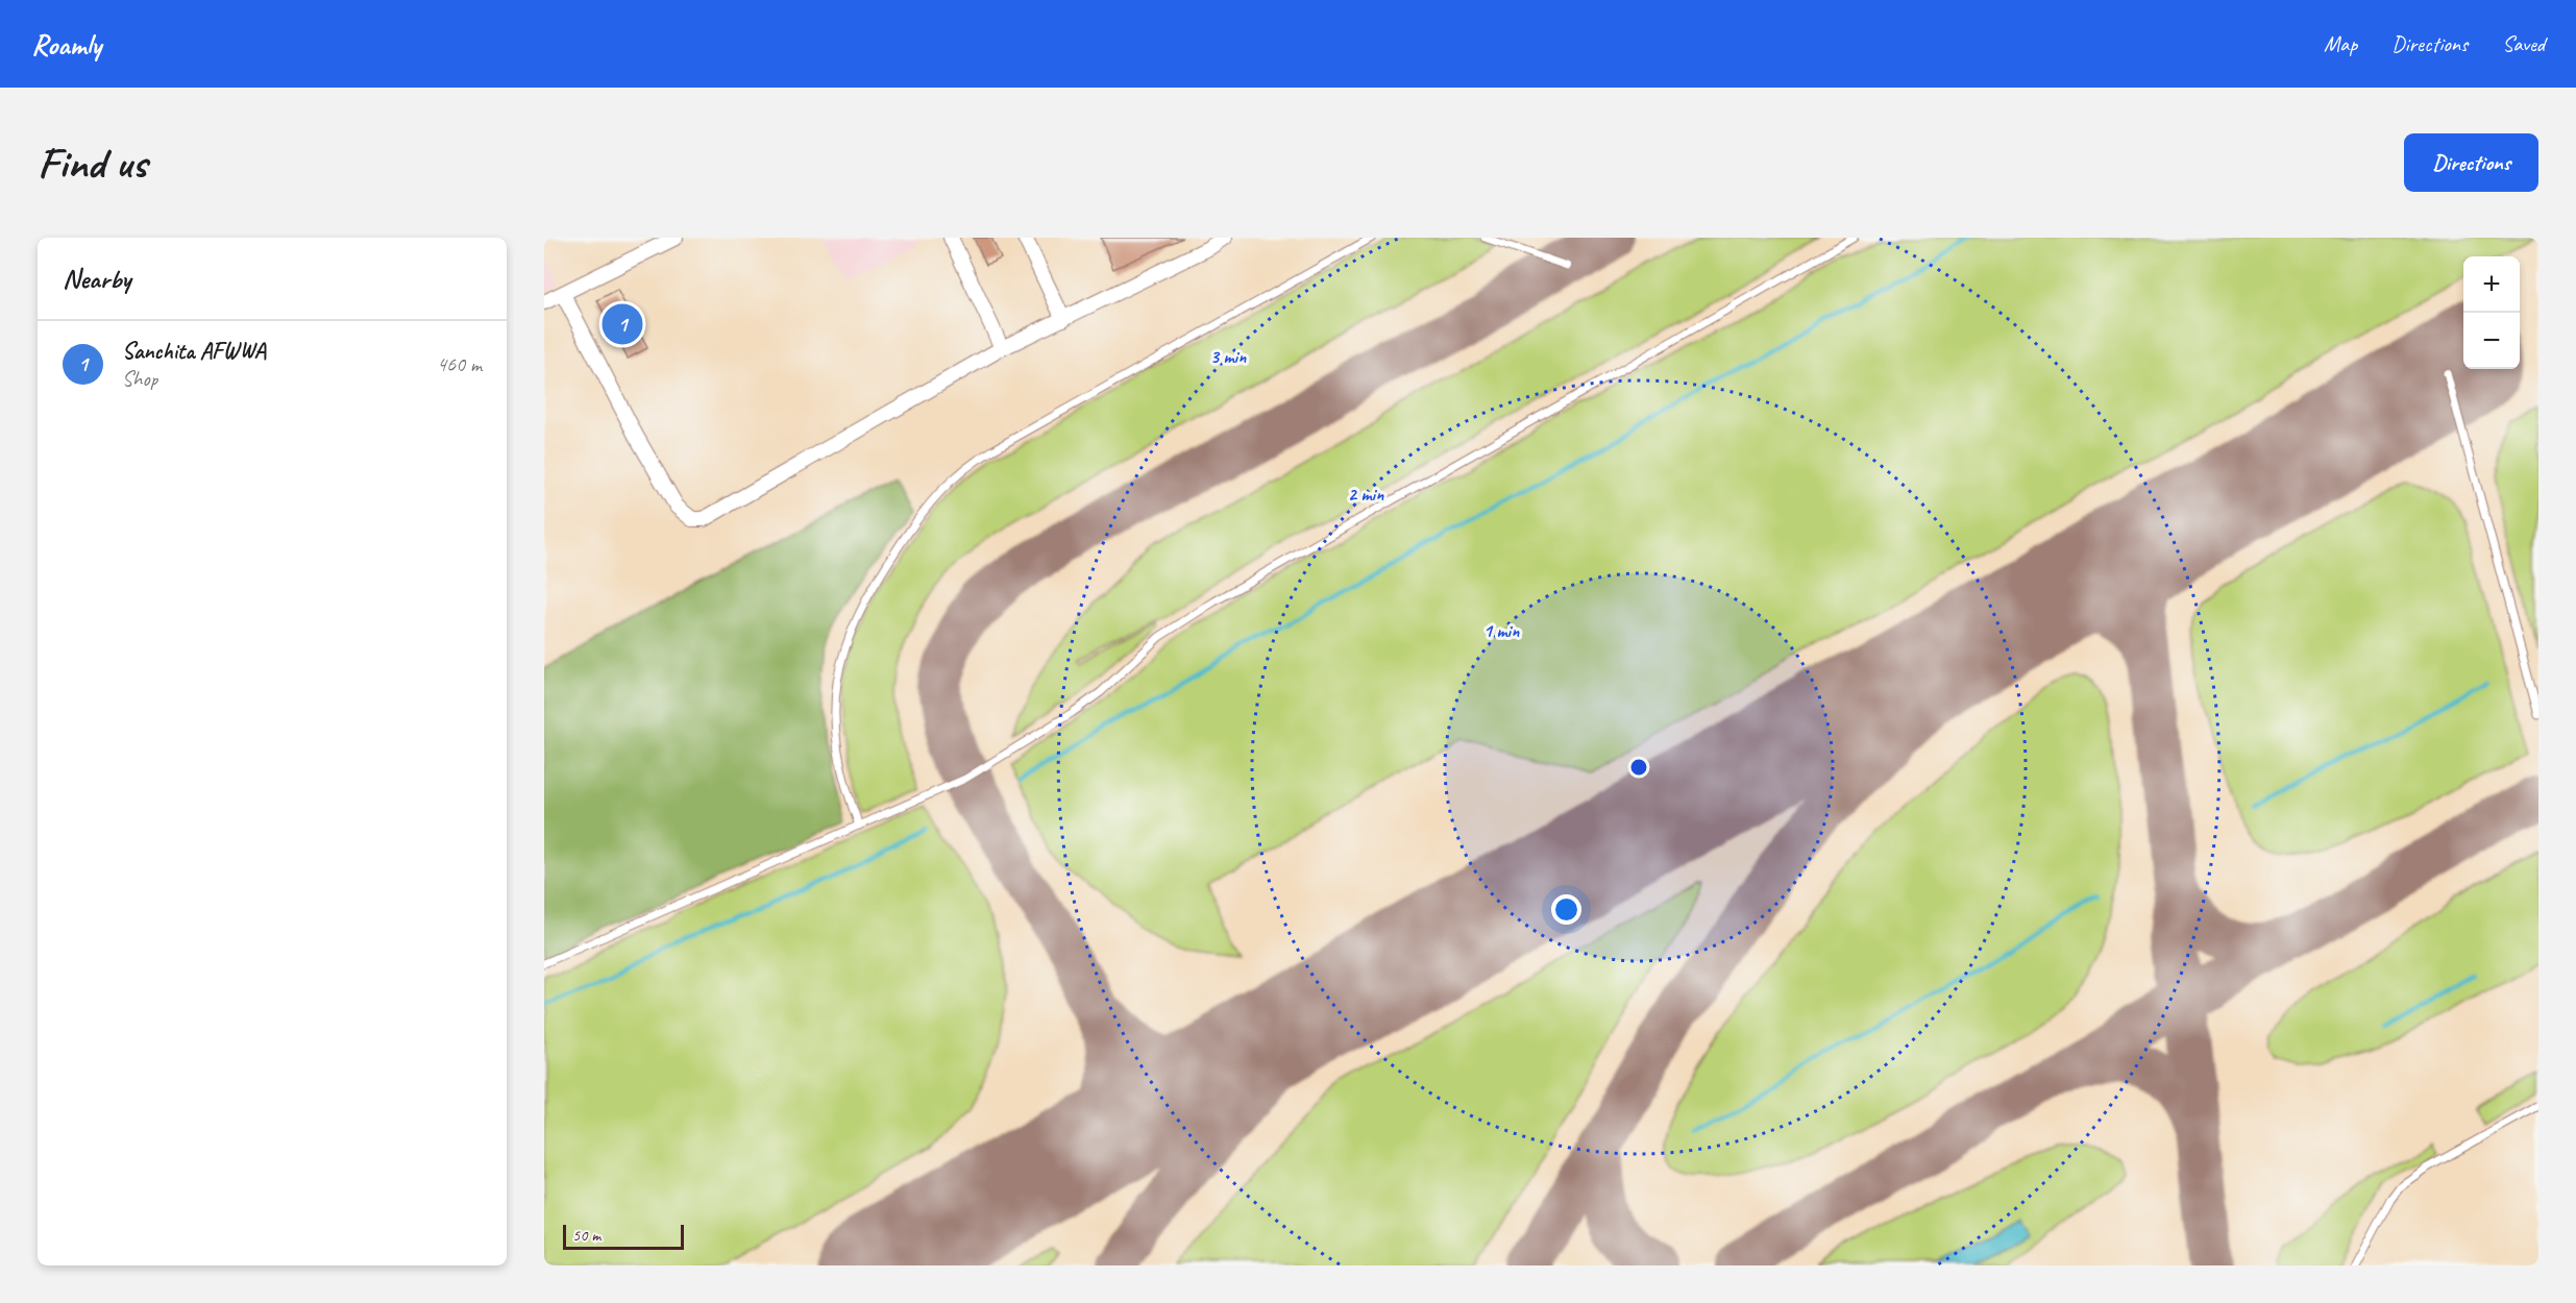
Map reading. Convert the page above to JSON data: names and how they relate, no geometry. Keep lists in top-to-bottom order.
{
  "scale_bar": "50 m",
  "page": {
    "header": "Roamly",
    "nav": ["Map", "Directions", "Saved"],
    "buttons": "Directions",
    "title": "Find us",
    "heading": "Nearby",
    "map_buttons": ["+", "−"],
    "pins": "1",
    "list": [
      {
        "mark": "1",
        "name": "Sanchita AFWWA",
        "note": "Shop",
        "value": "460 m"
      }
    ],
    "scale": "50 m"
  },
  "rings": ["3 min", "2 min", "1 min"]
}
